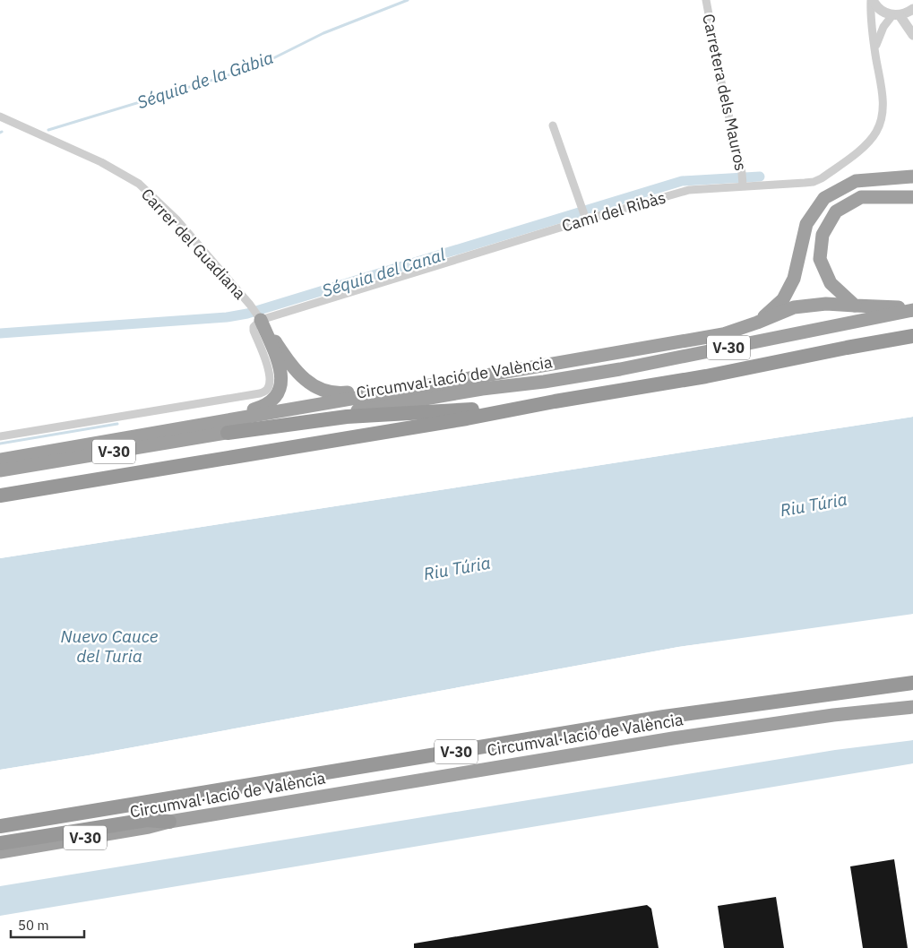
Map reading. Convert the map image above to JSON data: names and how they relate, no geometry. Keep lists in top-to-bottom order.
{
  "streets": {
    "highway": ["V-30", "Circumval·lació de València"],
    "street": ["Carretera dels Mauros", "Camí del Ribàs", "Carrer del Guadiana"]
  },
  "crossings": [
    ["Carretera dels Mauros", "Camí del Ribàs"],
    ["Camí del Ribàs", "Carrer del Guadiana"]
  ],
  "water": [
    "Séquia de la Gàbia",
    "Séquia del Canal",
    "Riu Túria",
    "Nuevo Cauce del Turia"
  ],
  "scale_bar": "50 m"
}
